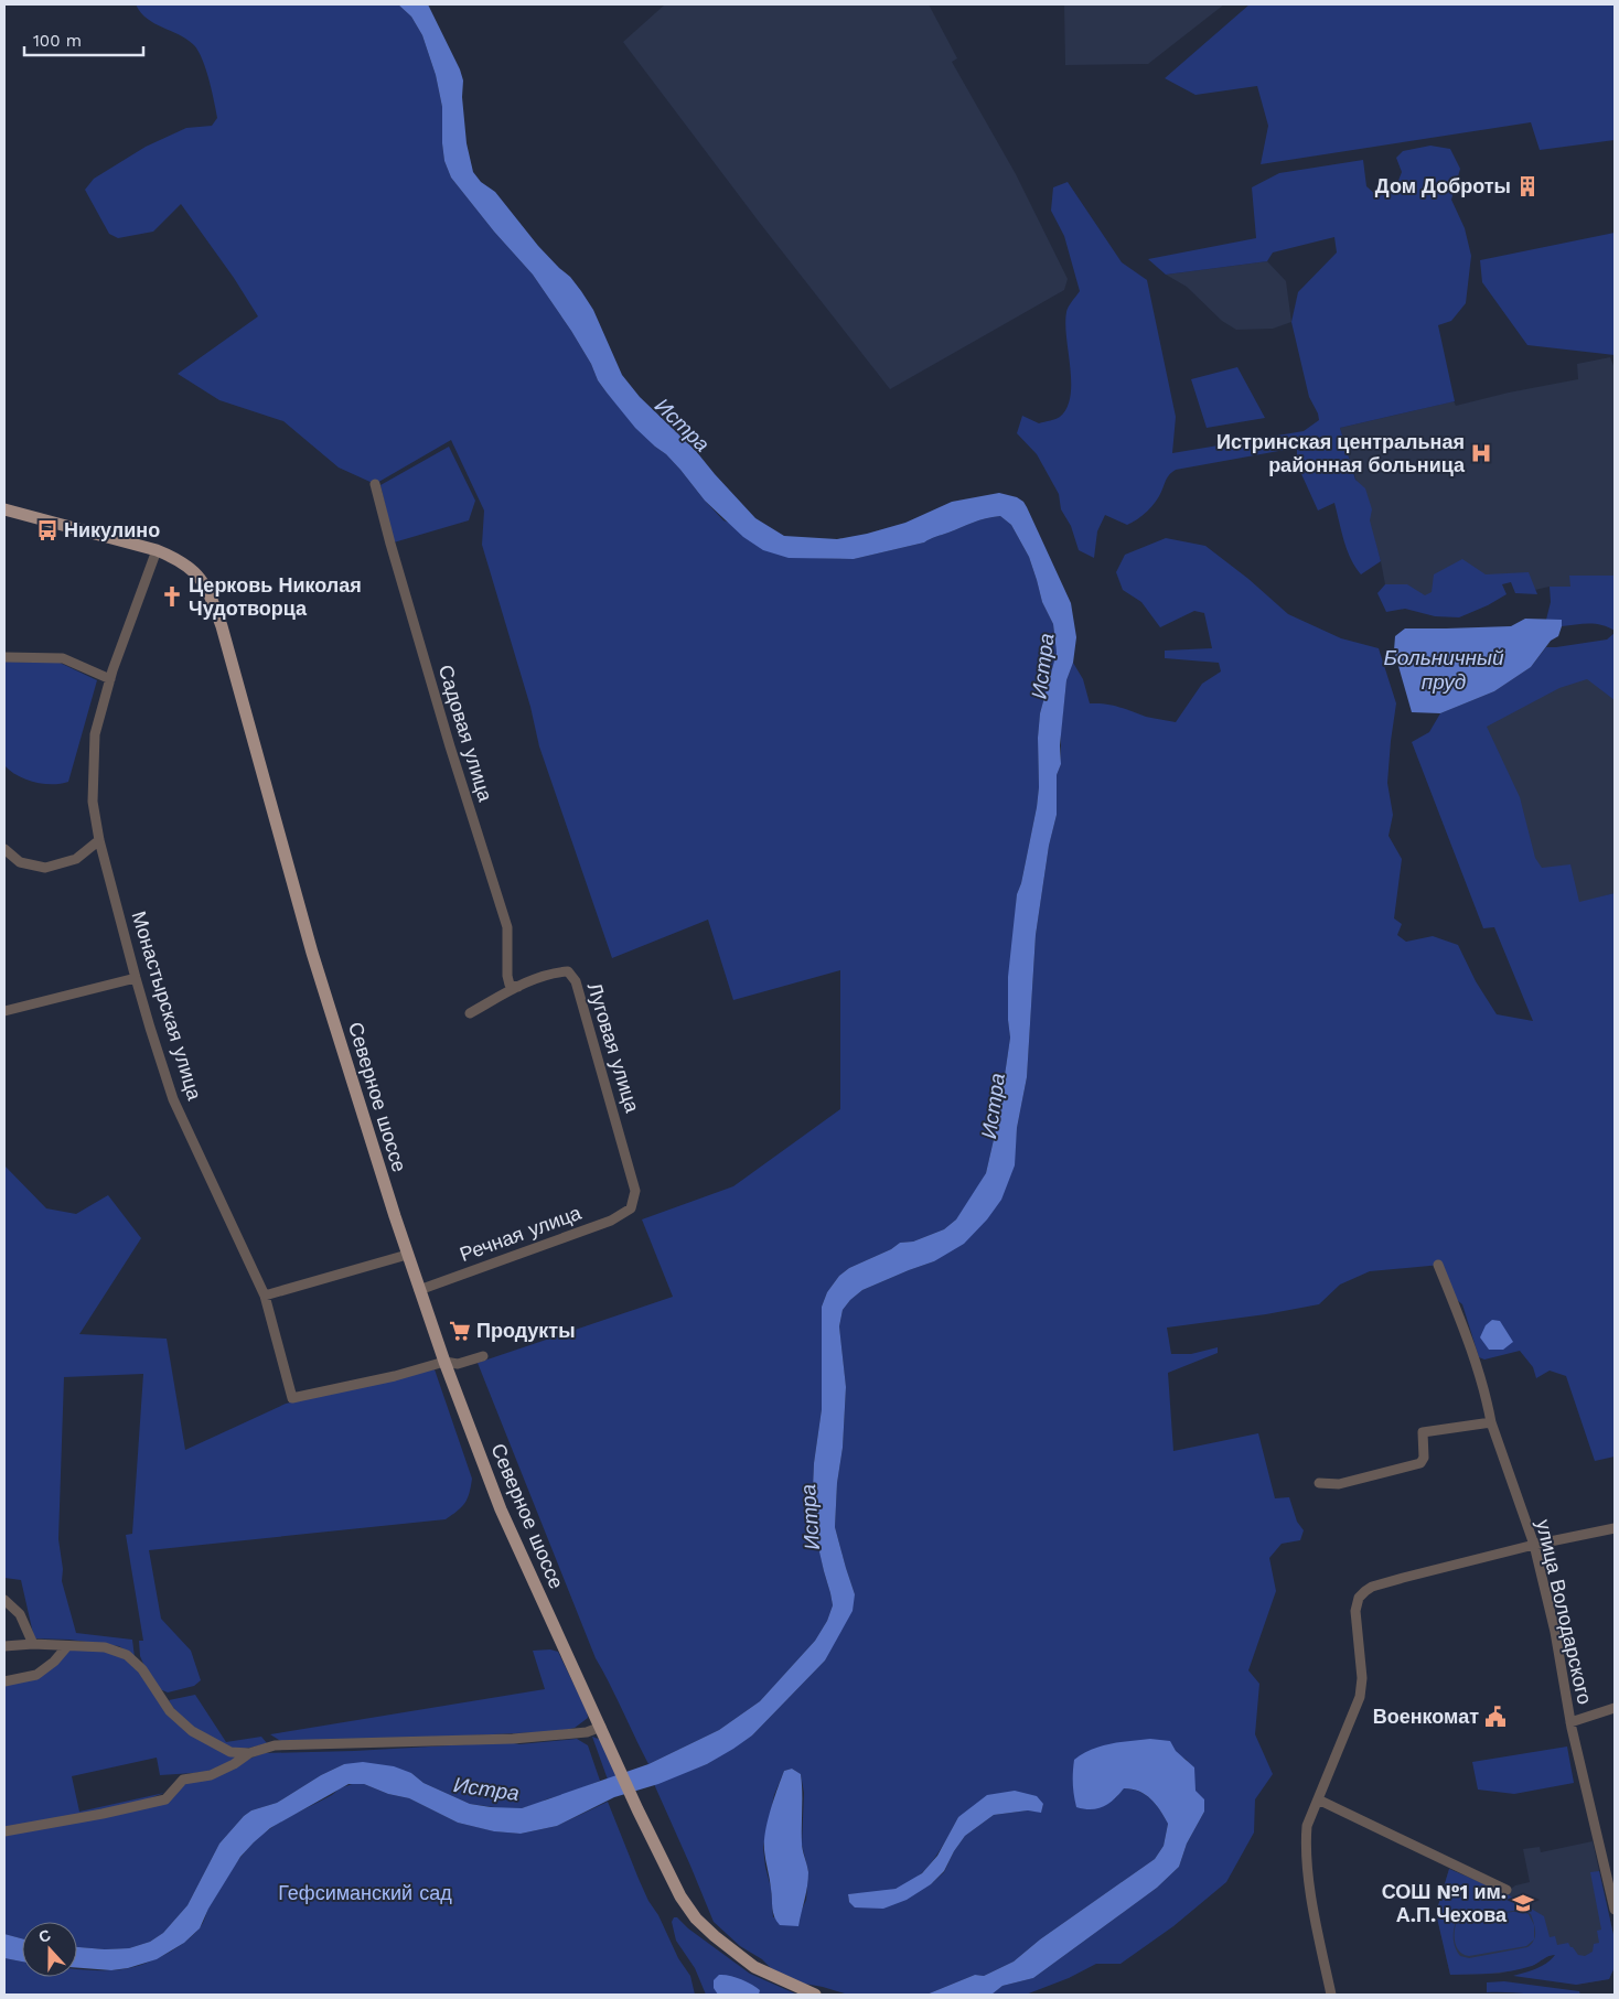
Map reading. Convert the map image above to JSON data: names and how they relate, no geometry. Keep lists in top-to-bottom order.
{
  "streets": {
    "main road": ["Северное шоссе"],
    "street": [
      "Садовая улица",
      "Монастырская улица",
      "Луговая улица",
      "Речная улица",
      "улица Володарского"
    ]
  },
  "crossings": [
    ["Садовая улица", "Луговая улица"],
    ["Монастырская улица", "Северное шоссе"],
    ["Луговая улица", "Речная улица"],
    ["Северное шоссе", "Речная улица"]
  ],
  "water": ["Истра", "Больничный пруд"],
  "parks": ["Гефсиманский сад"],
  "places": {
    "building": ["Дом Доброты"],
    "hospital": ["Истринская центральная районная больница"],
    "bus stop": ["Никулино"],
    "church": ["Церковь Николая Чудотворца"],
    "supermarket": ["Продукты"],
    "public building": ["Военкомат"],
    "school or university": ["СОШ №1 им. А.П.Чехова"]
  },
  "scale_bar": "100 m",
  "north": "top"
}
